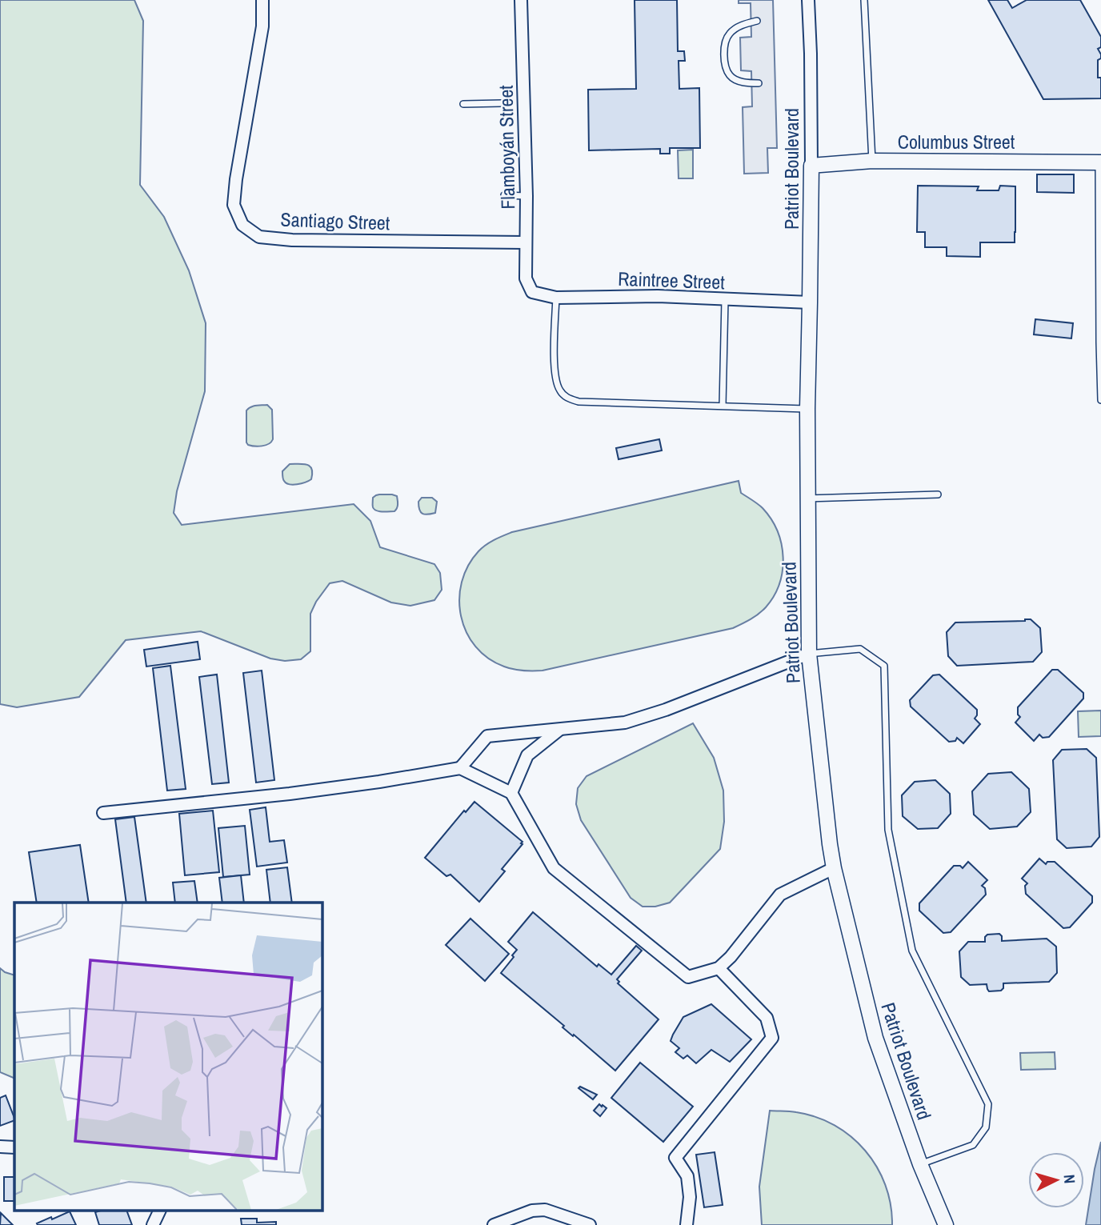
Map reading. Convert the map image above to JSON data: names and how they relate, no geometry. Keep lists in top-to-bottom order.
{
  "streets": {
    "street": [
      "Columbus Street",
      "Flamboyán Street",
      "Patriot Boulevard",
      "Santiago Street",
      "Raintree Street"
    ]
  },
  "crossings": [
    ["Columbus Street", "Patriot Boulevard"],
    ["Flamboyán Street", "Santiago Street"],
    ["Flamboyán Street", "Raintree Street"],
    ["Patriot Boulevard", "Raintree Street"]
  ],
  "north": "right"
}
